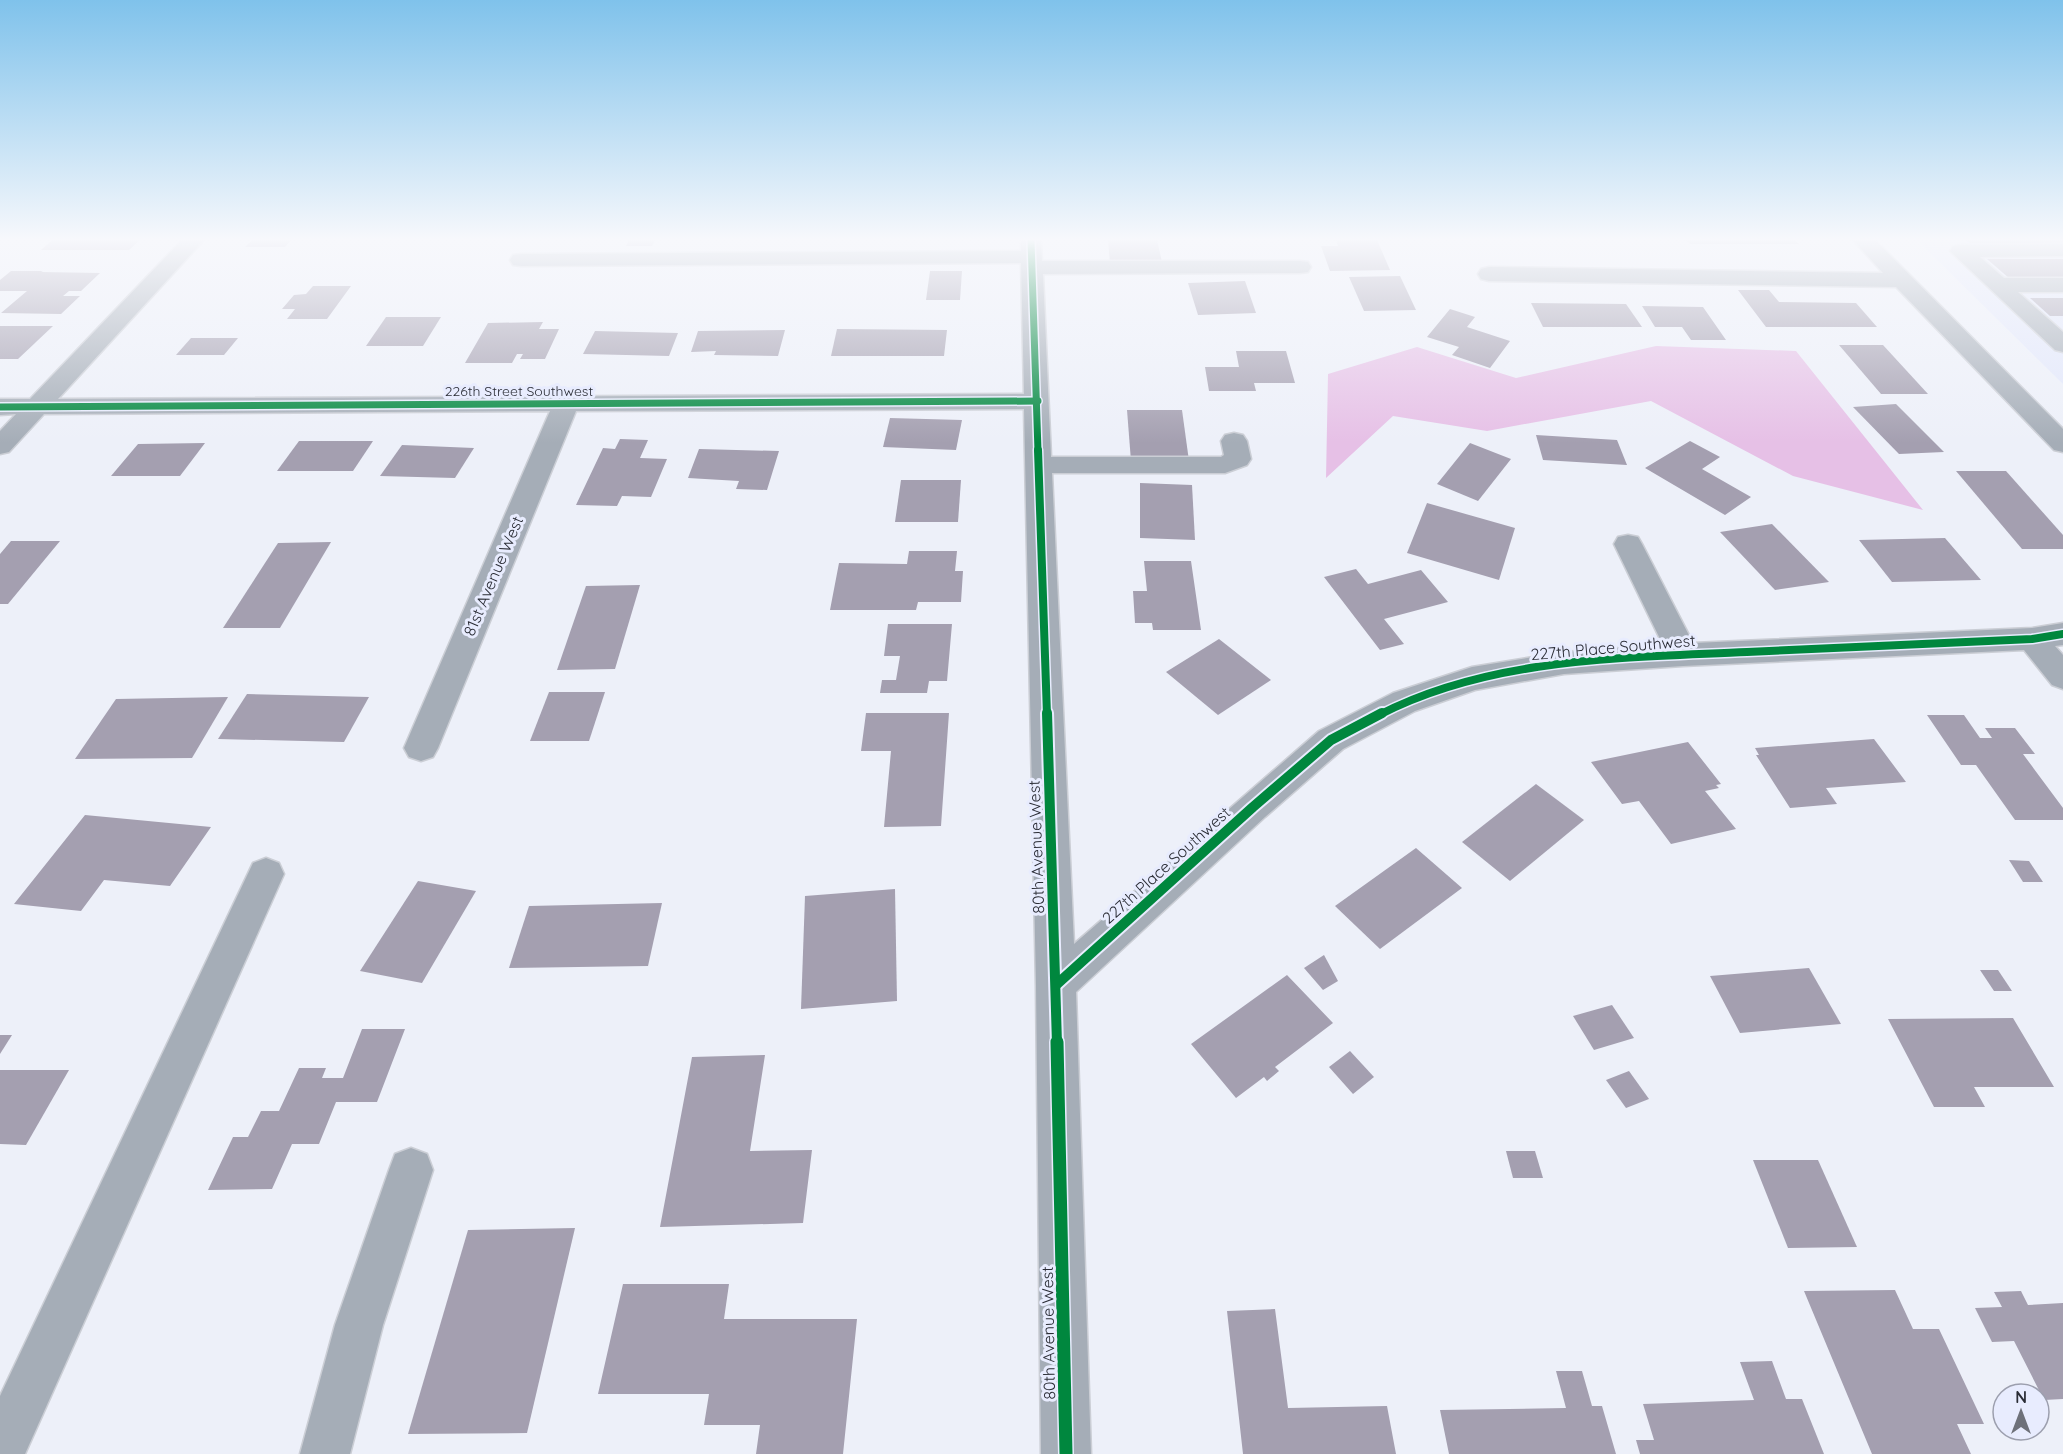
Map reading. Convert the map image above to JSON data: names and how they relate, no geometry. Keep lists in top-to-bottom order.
{
  "streets": {
    "street": [
      "226th Street Southwest",
      "81st Avenue West",
      "227th Place Southwest",
      "80th Avenue West"
    ]
  },
  "crossings": [
    ["226th Street Southwest", "81st Avenue West"],
    ["226th Street Southwest", "80th Avenue West"],
    ["227th Place Southwest", "80th Avenue West"]
  ],
  "north": "top"
}
